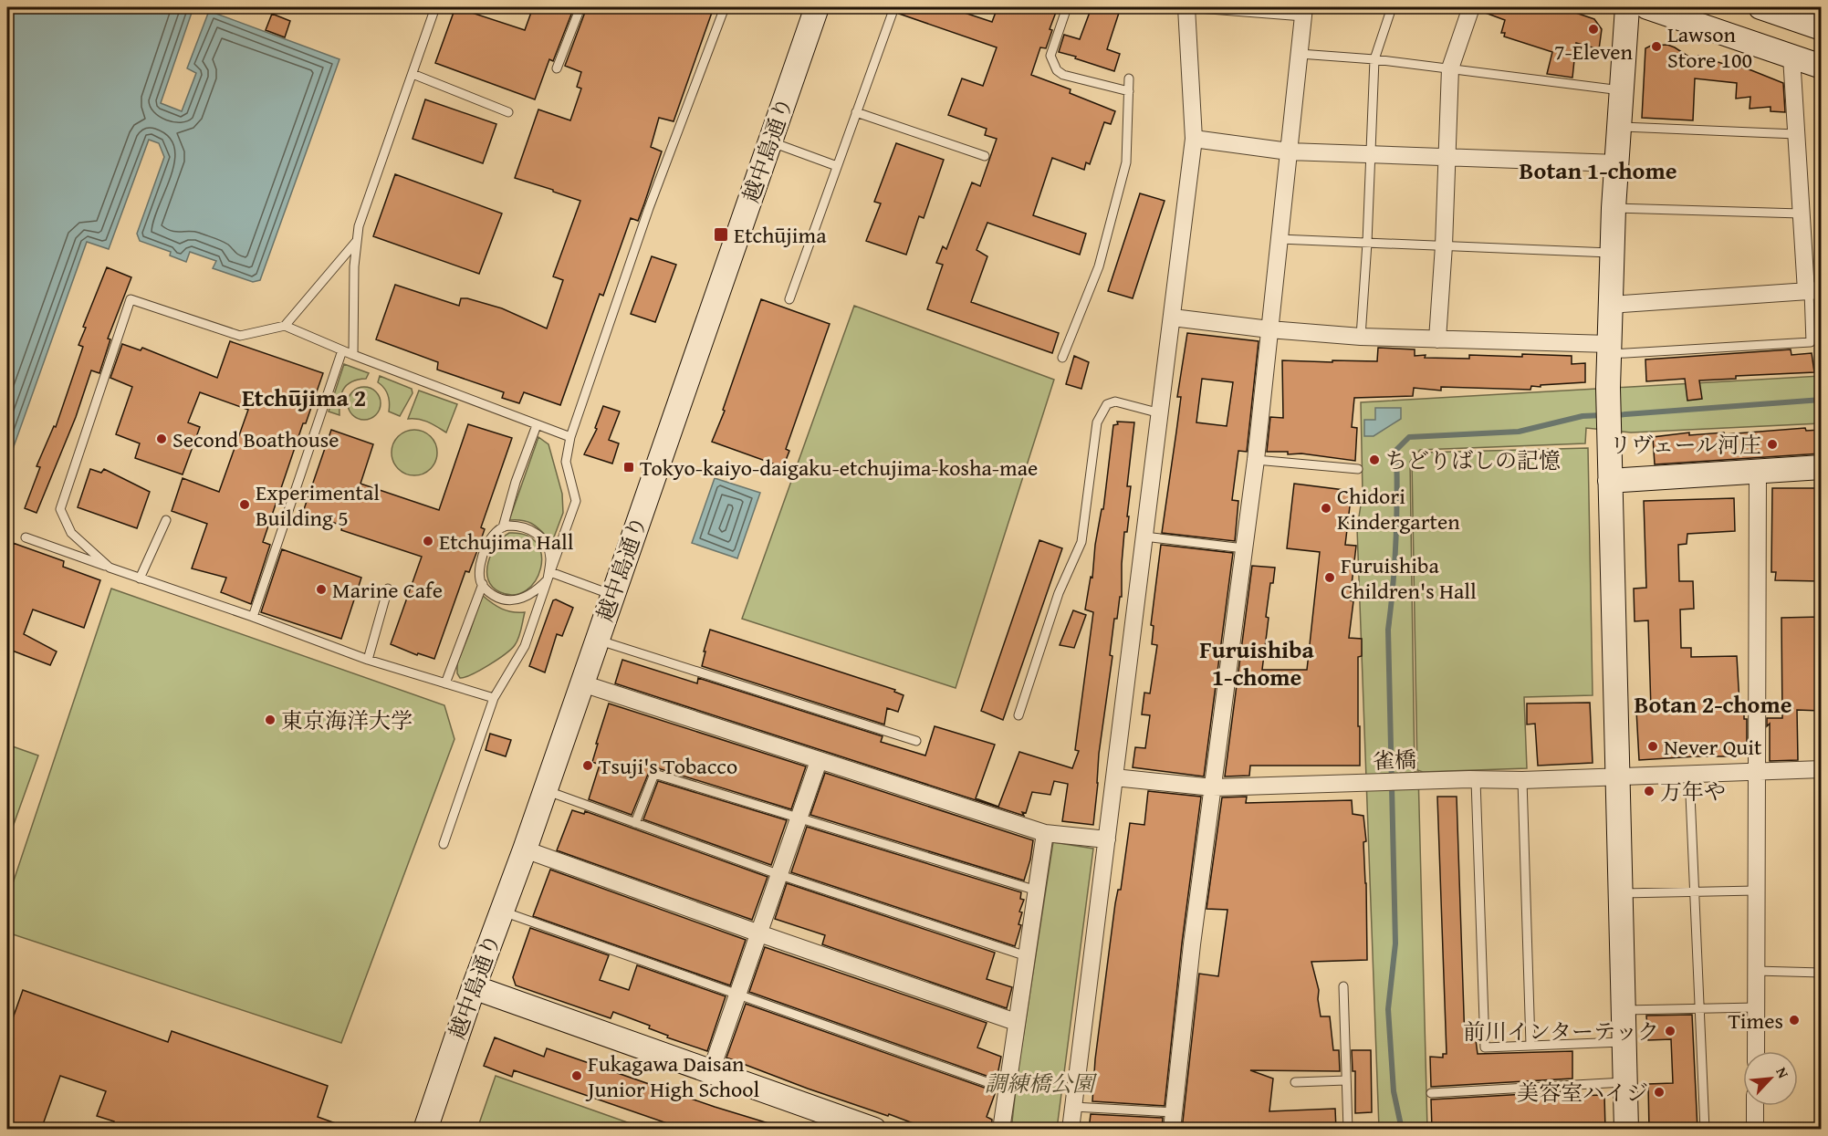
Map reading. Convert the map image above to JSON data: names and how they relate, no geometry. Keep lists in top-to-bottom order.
{
  "streets": {
    "street": ["越中島通り", "雀橋"]
  },
  "districts": [
    "Botan 1-chome",
    "Etchūjima 2",
    "Furuishiba 1-chome",
    "Botan 2-chome"
  ],
  "parks": ["調練橋公園"],
  "places": {
    "other": [
      "7-Eleven",
      "Lawson Store 100",
      "Second Boathouse",
      "リヴェール河庄",
      "ちどりばしの記憶",
      "Experimental Building 5",
      "Chidori Kindergarten",
      "Etchujima Hall",
      "Furuishiba Children's Hall",
      "Marine Cafe",
      "東京海洋大学",
      "Never Quit",
      "Tsuji's Tobacco",
      "万年や",
      "Times",
      "前川インターテック",
      "Fukagawa Daisan Junior High School",
      "美容室ハイジ"
    ],
    "transit": ["Etchūjima", "Tokyo-kaiyo-daigaku-etchujima-kosha-mae"]
  },
  "north": "top right"
}
